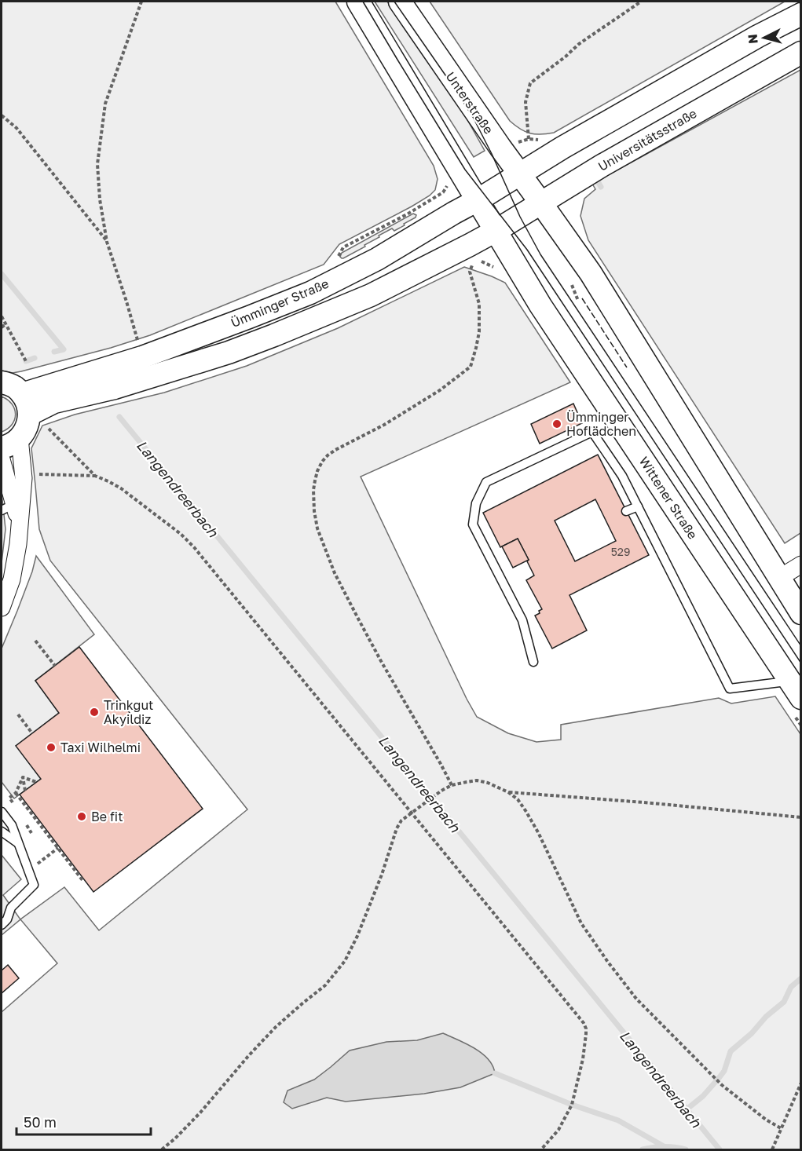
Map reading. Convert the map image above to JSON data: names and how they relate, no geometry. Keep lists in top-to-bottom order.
{
  "streets": {
    "main road": [
      "Unterstraße",
      "Universitätsstraße",
      "Ümminger Straße",
      "Wittener Straße"
    ]
  },
  "crossings": [
    ["Unterstraße", "Universitätsstraße"],
    ["Unterstraße", "Ümminger Straße"],
    ["Universitätsstraße", "Ümminger Straße"],
    ["Universitätsstraße", "Wittener Straße"],
    ["Ümminger Straße", "Wittener Straße"]
  ],
  "water": ["Langendreerbach"],
  "places": [
    "Ümminger Hoflädchen",
    "Trinkgut Akyildiz",
    "Taxi Wilhelmi",
    "Be fit"
  ],
  "house_numbers": ["529"],
  "scale_bar": "50 m",
  "north": "left"
}
